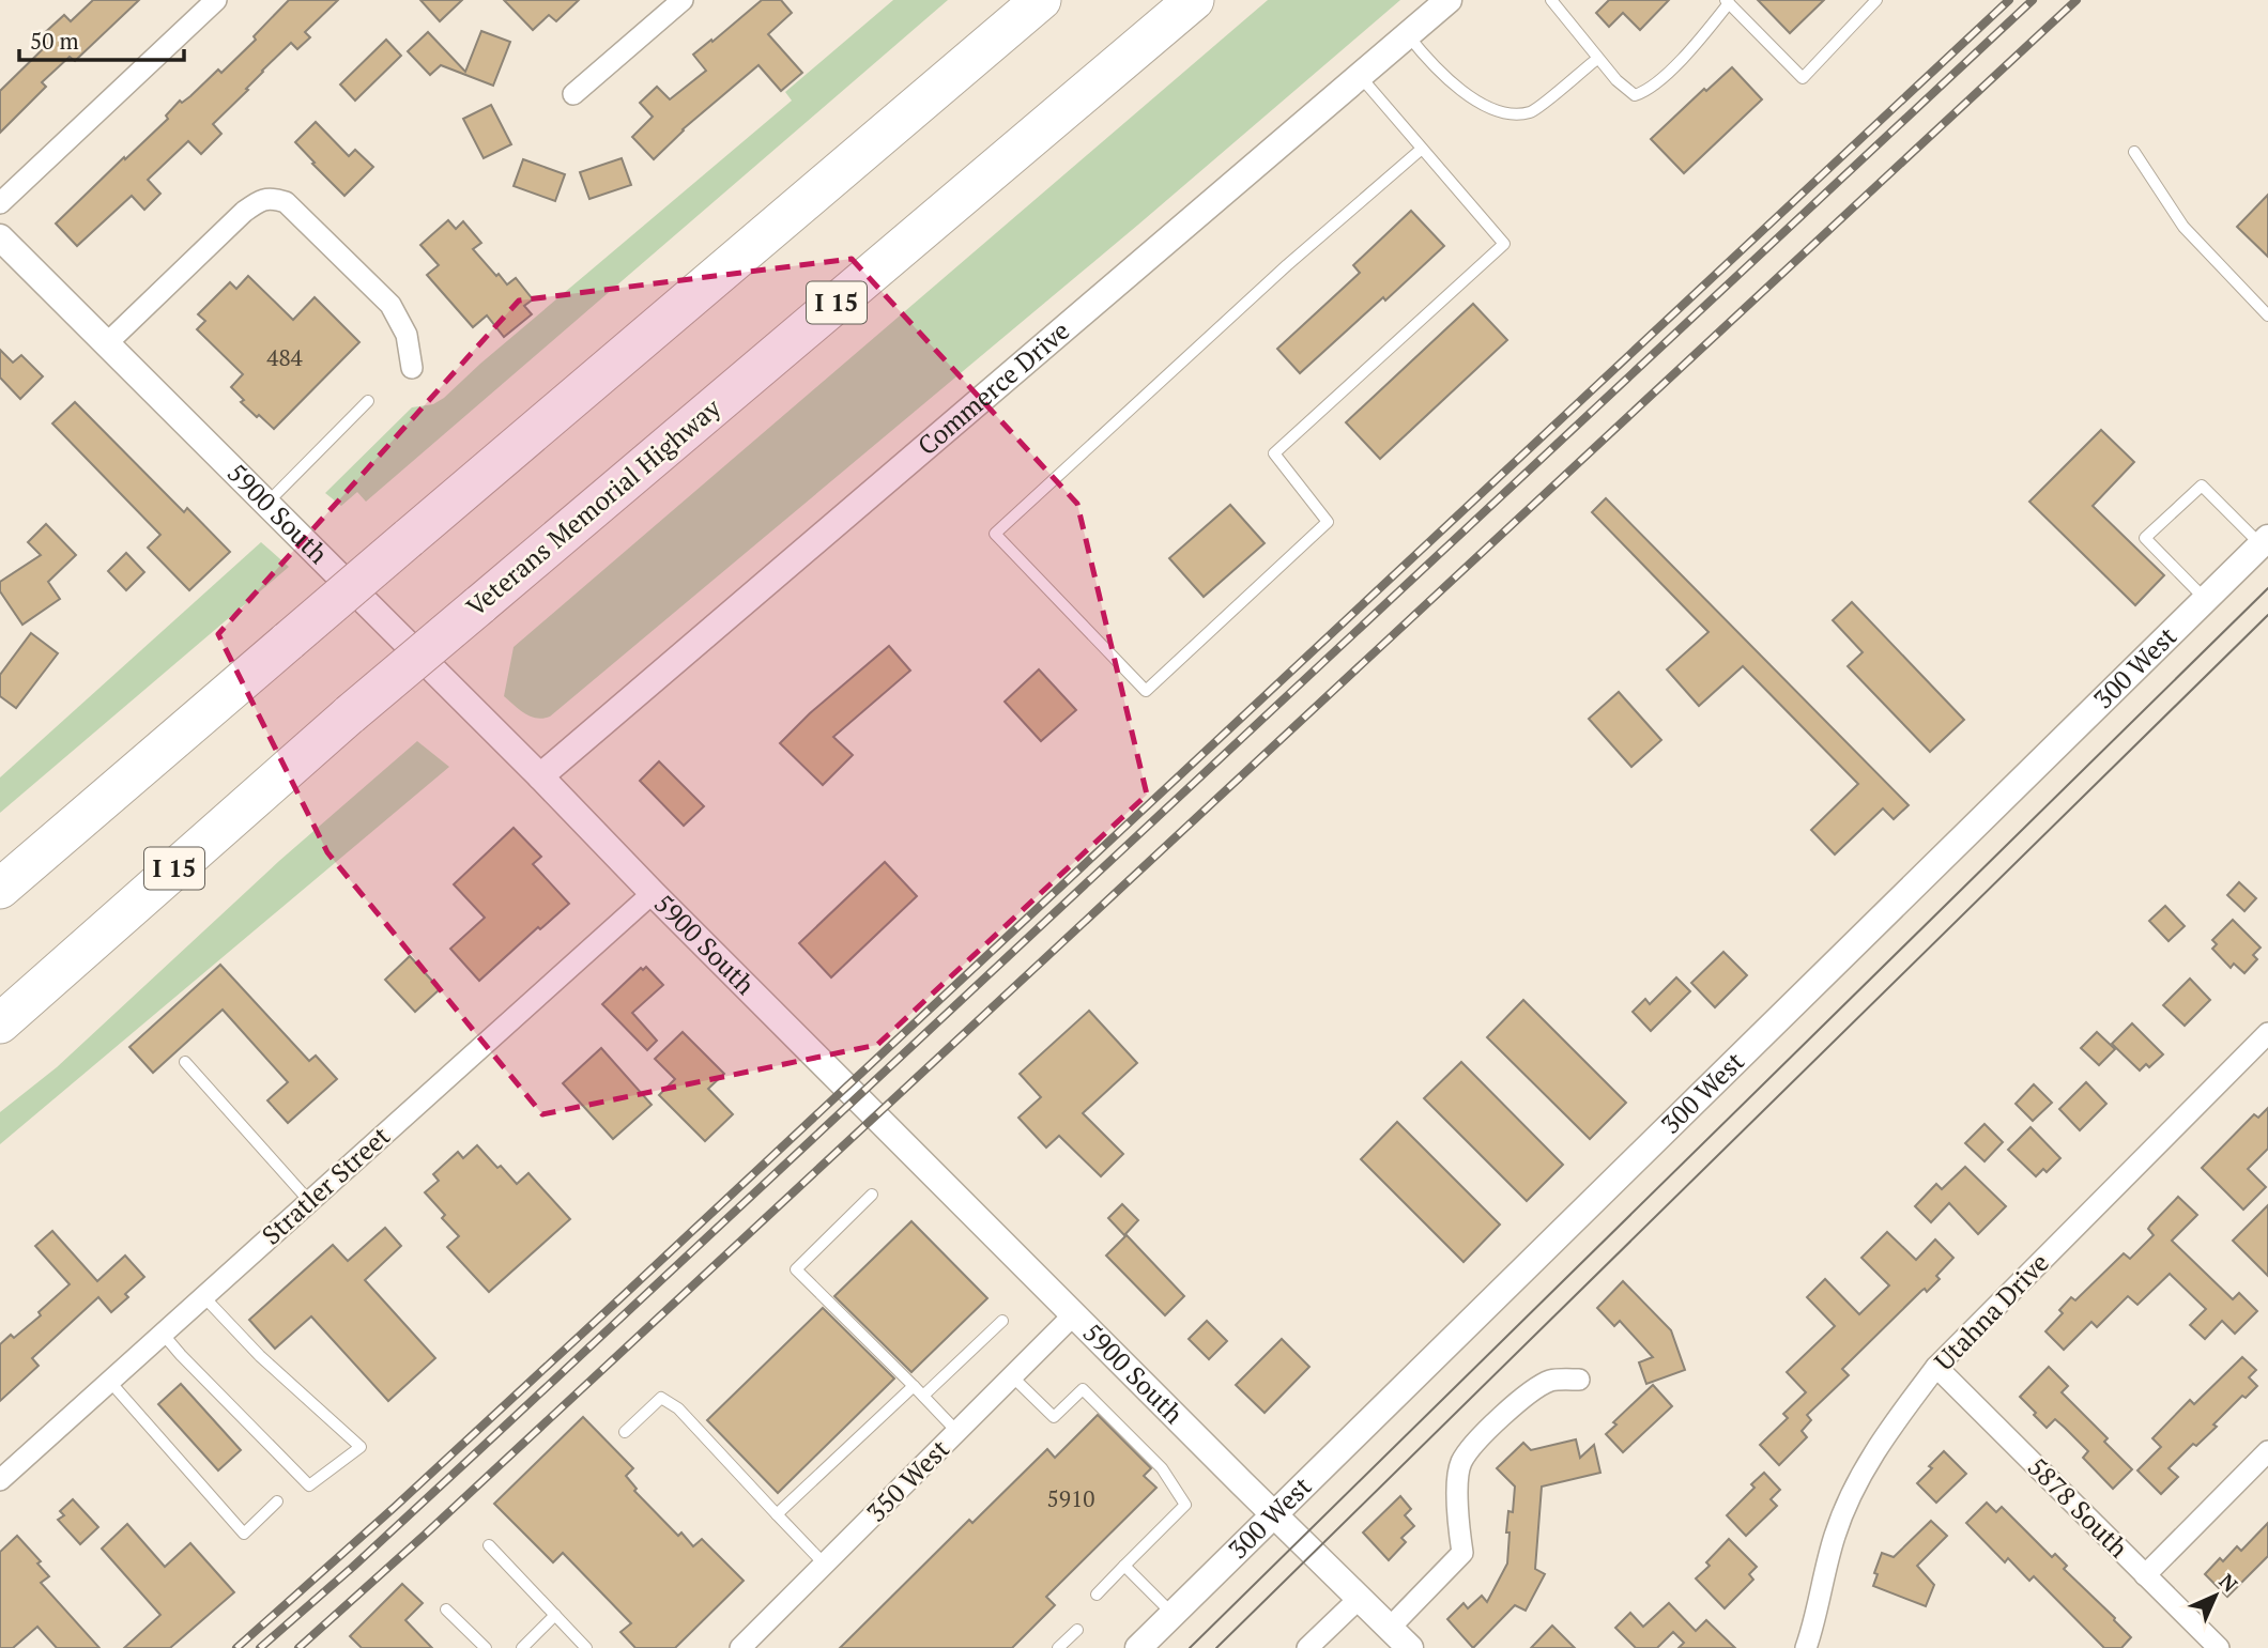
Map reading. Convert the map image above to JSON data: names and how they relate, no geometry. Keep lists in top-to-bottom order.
{
  "streets": {
    "highway": ["I 15", "Veterans Memorial Highway"],
    "street": [
      "Commerce Drive",
      "5900 South",
      "300 West",
      "Stratler Street",
      "Utahna Drive",
      "350 West",
      "5878 South"
    ]
  },
  "crossings": [
    ["Commerce Drive", "5900 South"],
    ["5900 South", "300 West"],
    ["5900 South", "Stratler Street"],
    ["5900 South", "350 West"],
    ["Utahna Drive", "5878 South"]
  ],
  "house_numbers": ["484", "5910"],
  "scale_bar": "50 m",
  "north": "top right"
}
